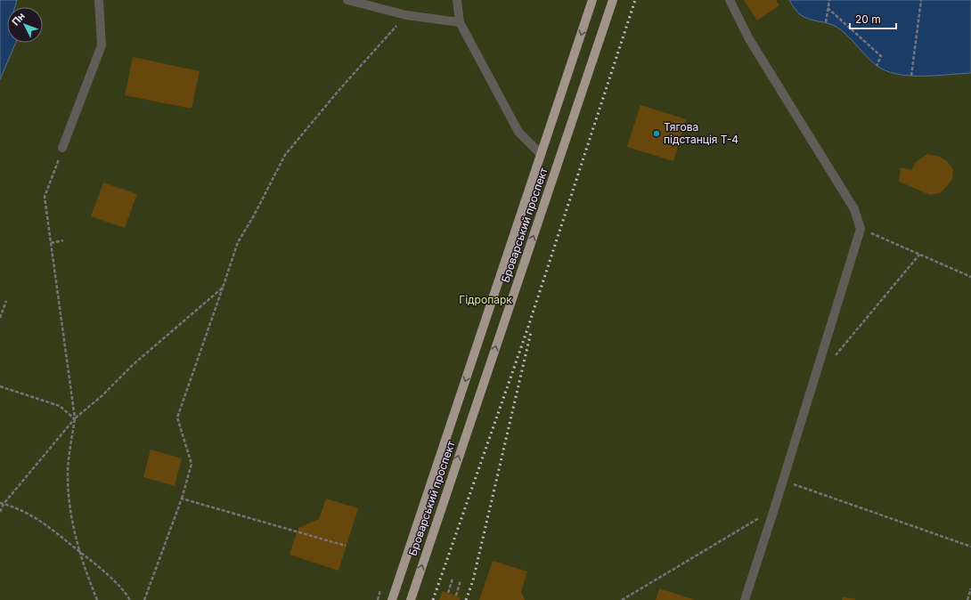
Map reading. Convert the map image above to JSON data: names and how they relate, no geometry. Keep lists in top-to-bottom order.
{
  "streets": {
    "main road": ["Броварський проспект"]
  },
  "parks": ["Гідропарк"],
  "places": ["Тягова підстанція Т-4"],
  "scale_bar": "20 m",
  "north": "top left"
}
